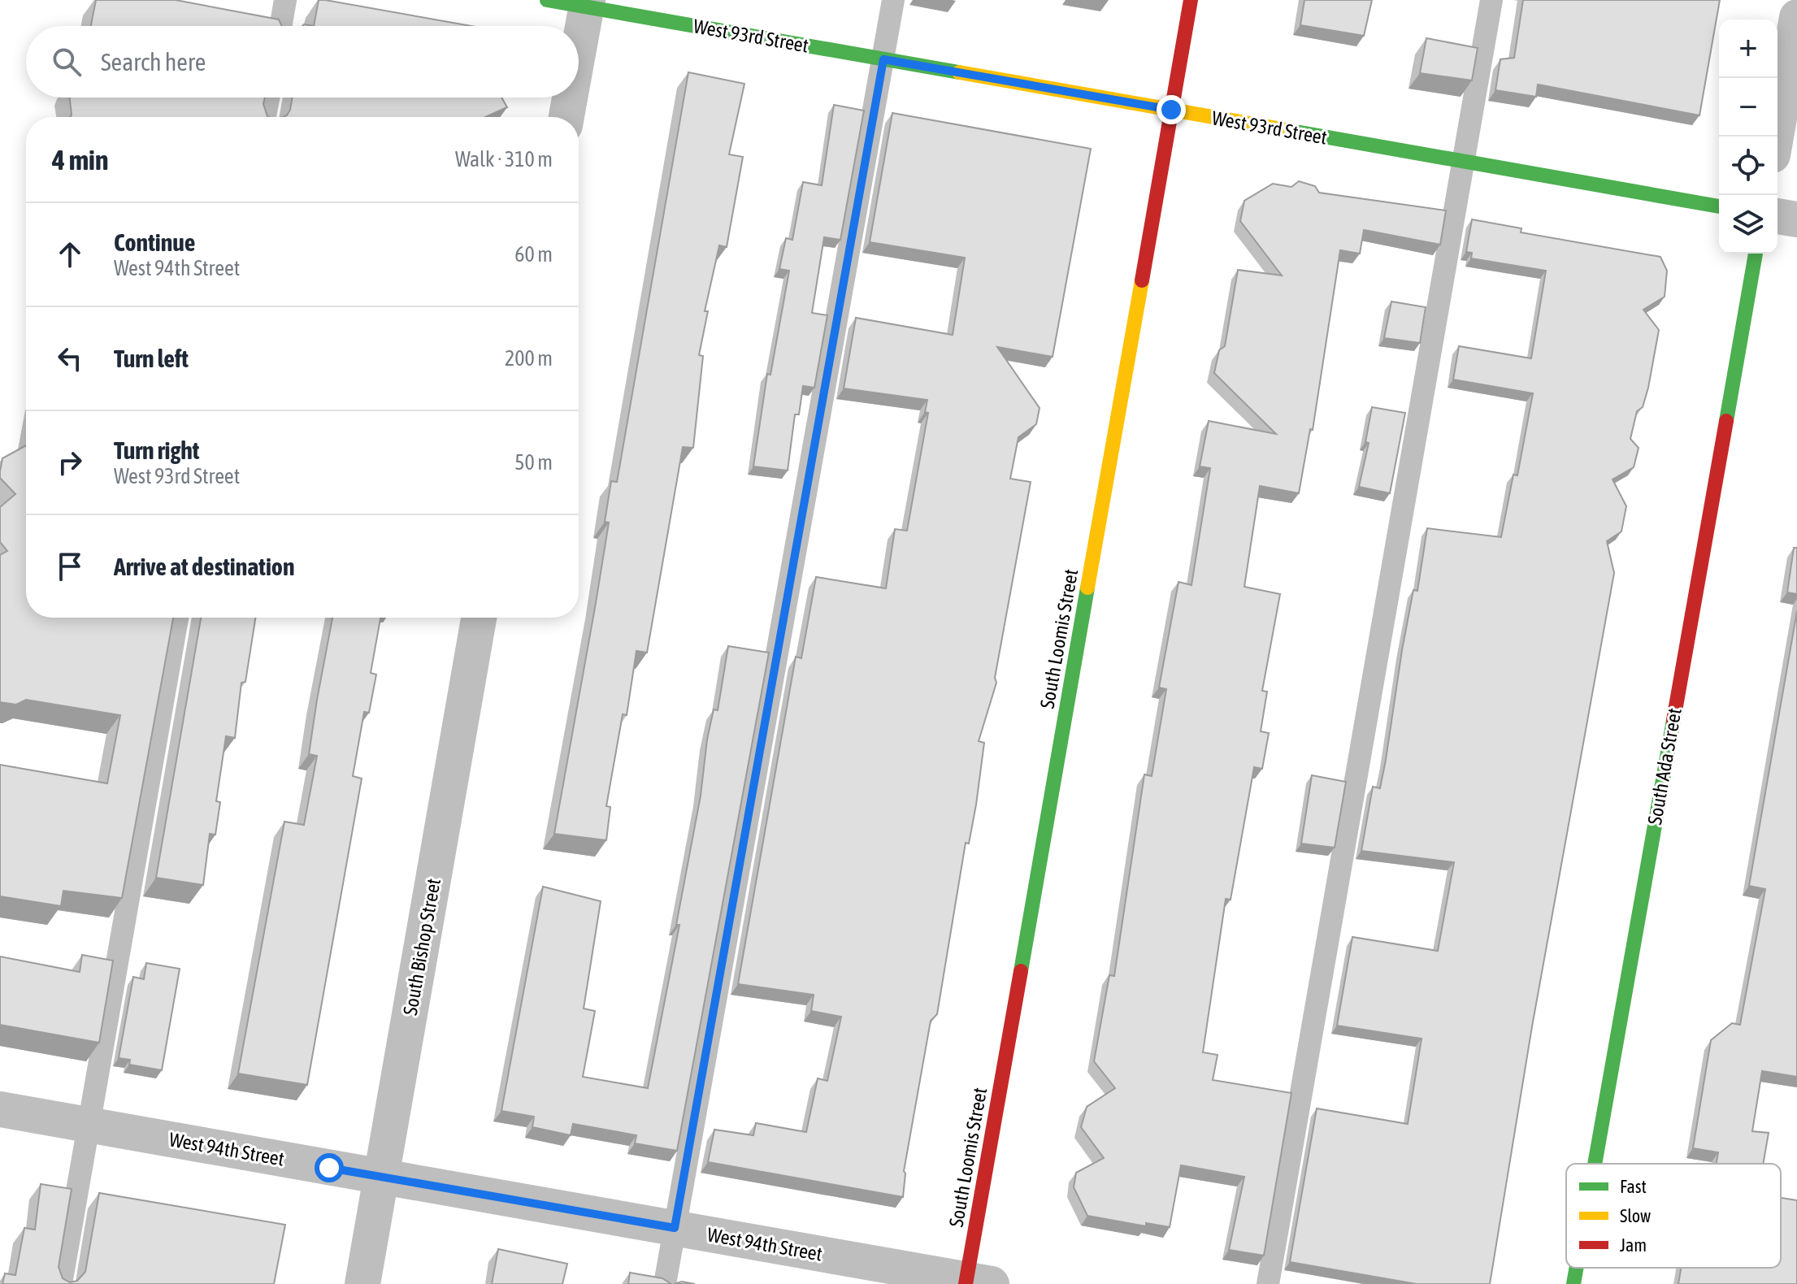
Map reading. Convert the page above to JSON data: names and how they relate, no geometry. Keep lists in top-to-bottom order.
{
  "streets": {
    "street": [
      "West 93rd Street",
      "South Loomis Street",
      "South Ada Street",
      "South Bishop Street",
      "West 94th Street"
    ]
  },
  "crossings": [
    ["West 93rd Street", "South Loomis Street"],
    ["South Loomis Street", "West 94th Street"],
    ["South Bishop Street", "West 94th Street"]
  ],
  "legend": ["Fast", "Slow", "Jam"],
  "page": {
    "map_buttons": ["+", "−"],
    "search": "Search here",
    "heading": ["4 min", "Walk · 310 m"],
    "list": [
      ["Continue", "West 94th Street", "60 m"],
      ["Turn left", "200 m"],
      ["Turn right", "West 93rd Street", "50 m"],
      "Arrive at destination"
    ]
  }
}
